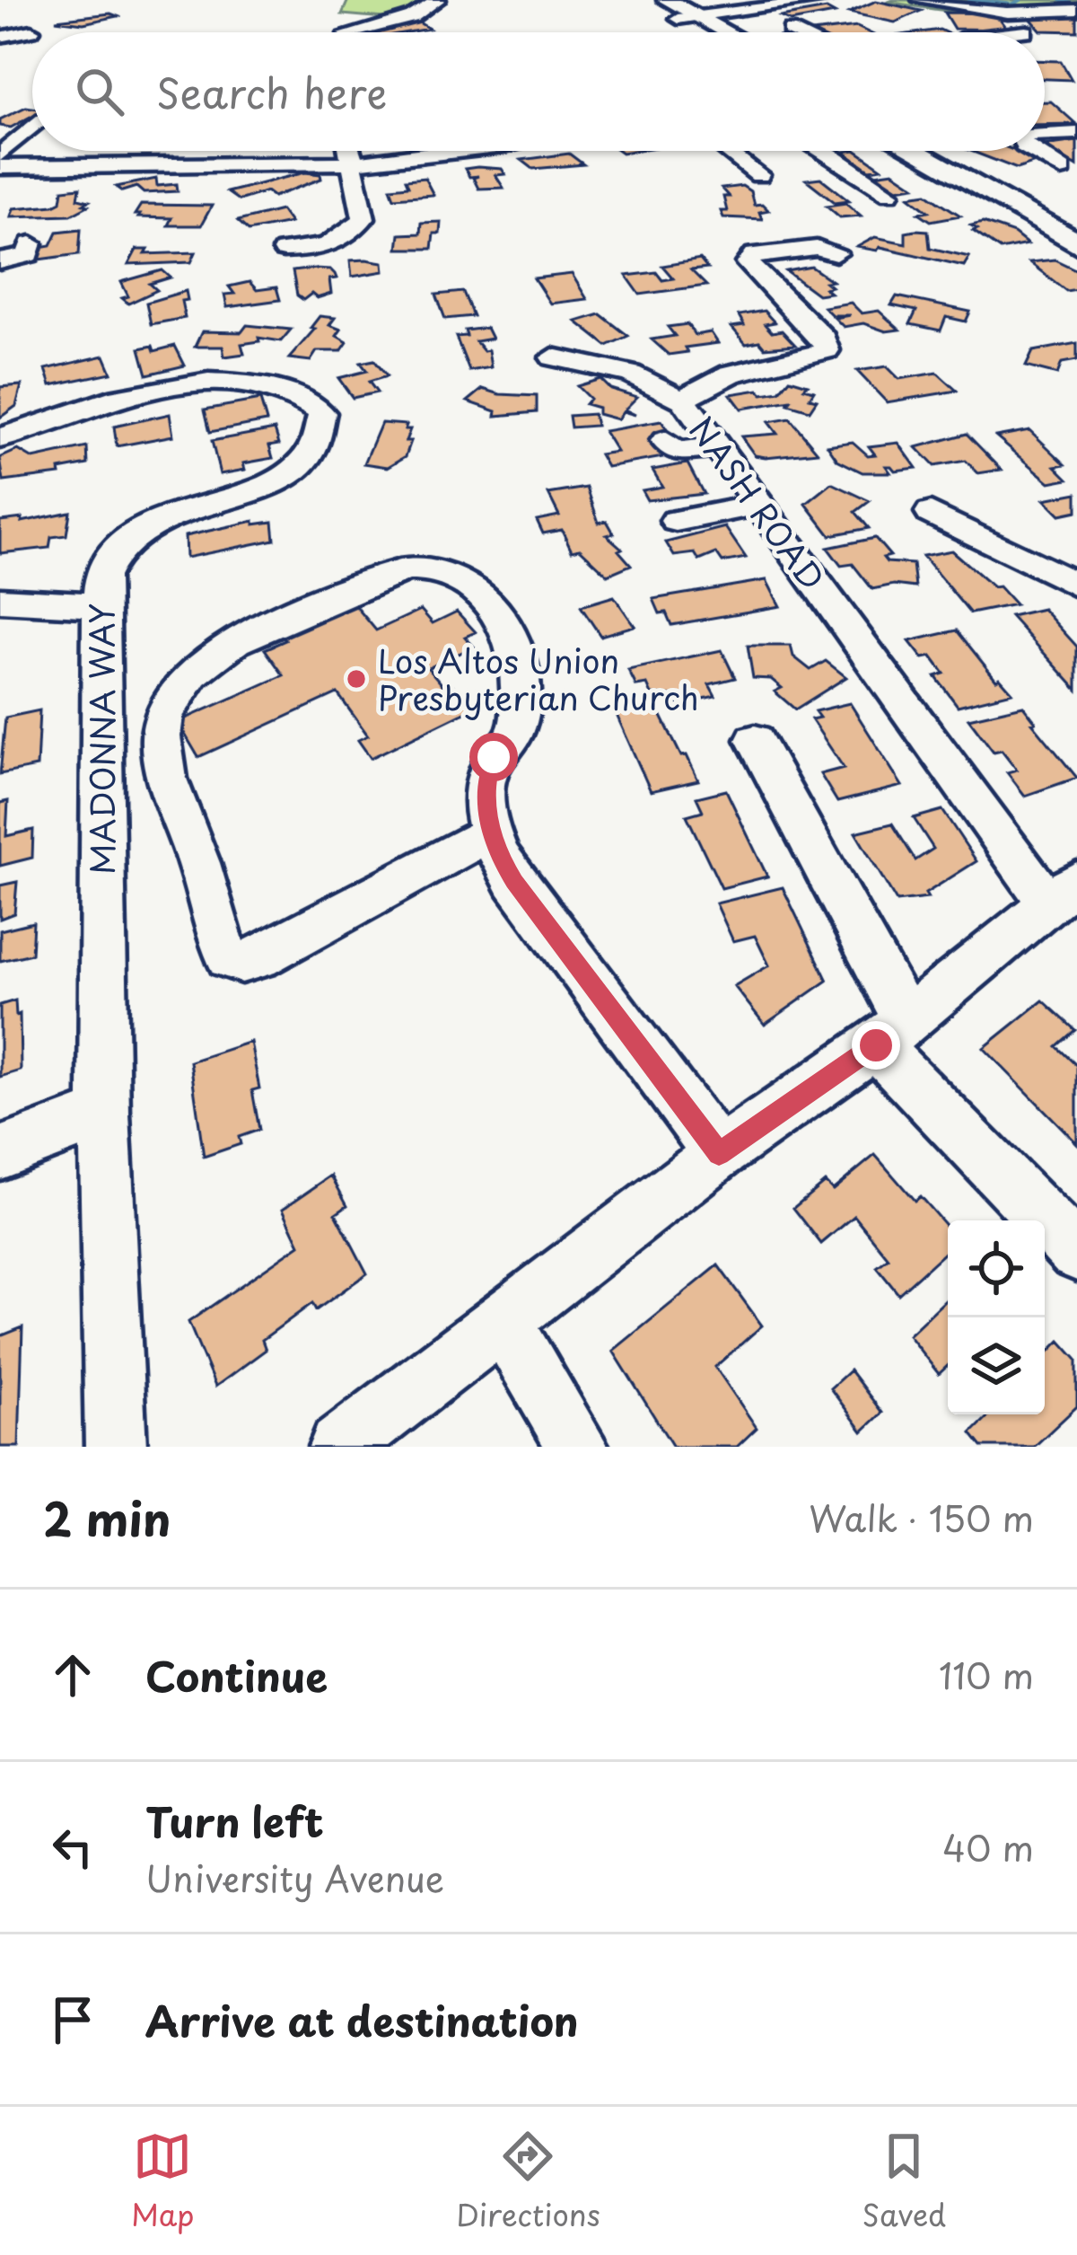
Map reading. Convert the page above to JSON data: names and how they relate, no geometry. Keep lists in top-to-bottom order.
{
  "streets": {
    "street": ["NASH ROAD", "MADONNA WAY"]
  },
  "places": ["Los Altos Union Presbyterian Church"],
  "page": {
    "search": "Search here",
    "heading": ["2 min", "Walk · 150 m"],
    "list": [
      ["Continue", "110 m"],
      ["Turn left", "University Avenue", "40 m"],
      "Arrive at destination"
    ],
    "nav": ["Map", "Directions", "Saved"]
  }
}
